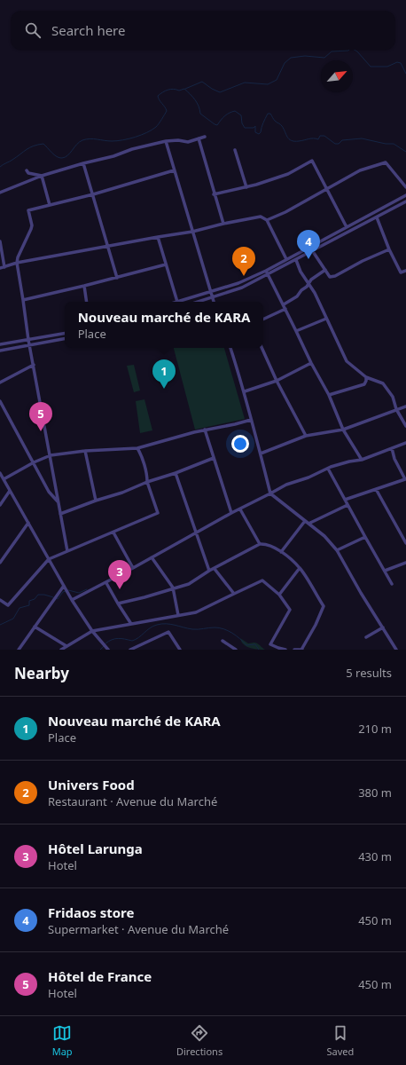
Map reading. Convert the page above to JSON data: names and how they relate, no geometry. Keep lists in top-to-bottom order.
{
  "north": "top right",
  "page": {
    "search": "Search here",
    "pins": [
      "4",
      "2",
      "1",
      "5",
      "3"
    ],
    "popup": ["Nouveau marché de KARA", "Place"],
    "heading": ["Nearby", "5 results"],
    "list": [
      {
        "mark": "1",
        "name": "Nouveau marché de KARA",
        "note": "Place",
        "value": "210 m"
      },
      {
        "mark": "2",
        "name": "Univers Food",
        "note": "Restaurant · Avenue du Marché",
        "value": "380 m"
      },
      {
        "mark": "3",
        "name": "Hôtel Larunga",
        "note": "Hotel",
        "value": "430 m"
      },
      {
        "mark": "4",
        "name": "Fridaos store",
        "note": "Supermarket · Avenue du Marché",
        "value": "450 m"
      },
      {
        "mark": "5",
        "name": "Hôtel de France",
        "note": "Hotel",
        "value": "450 m"
      }
    ],
    "nav": ["Map", "Directions", "Saved"]
  }
}
